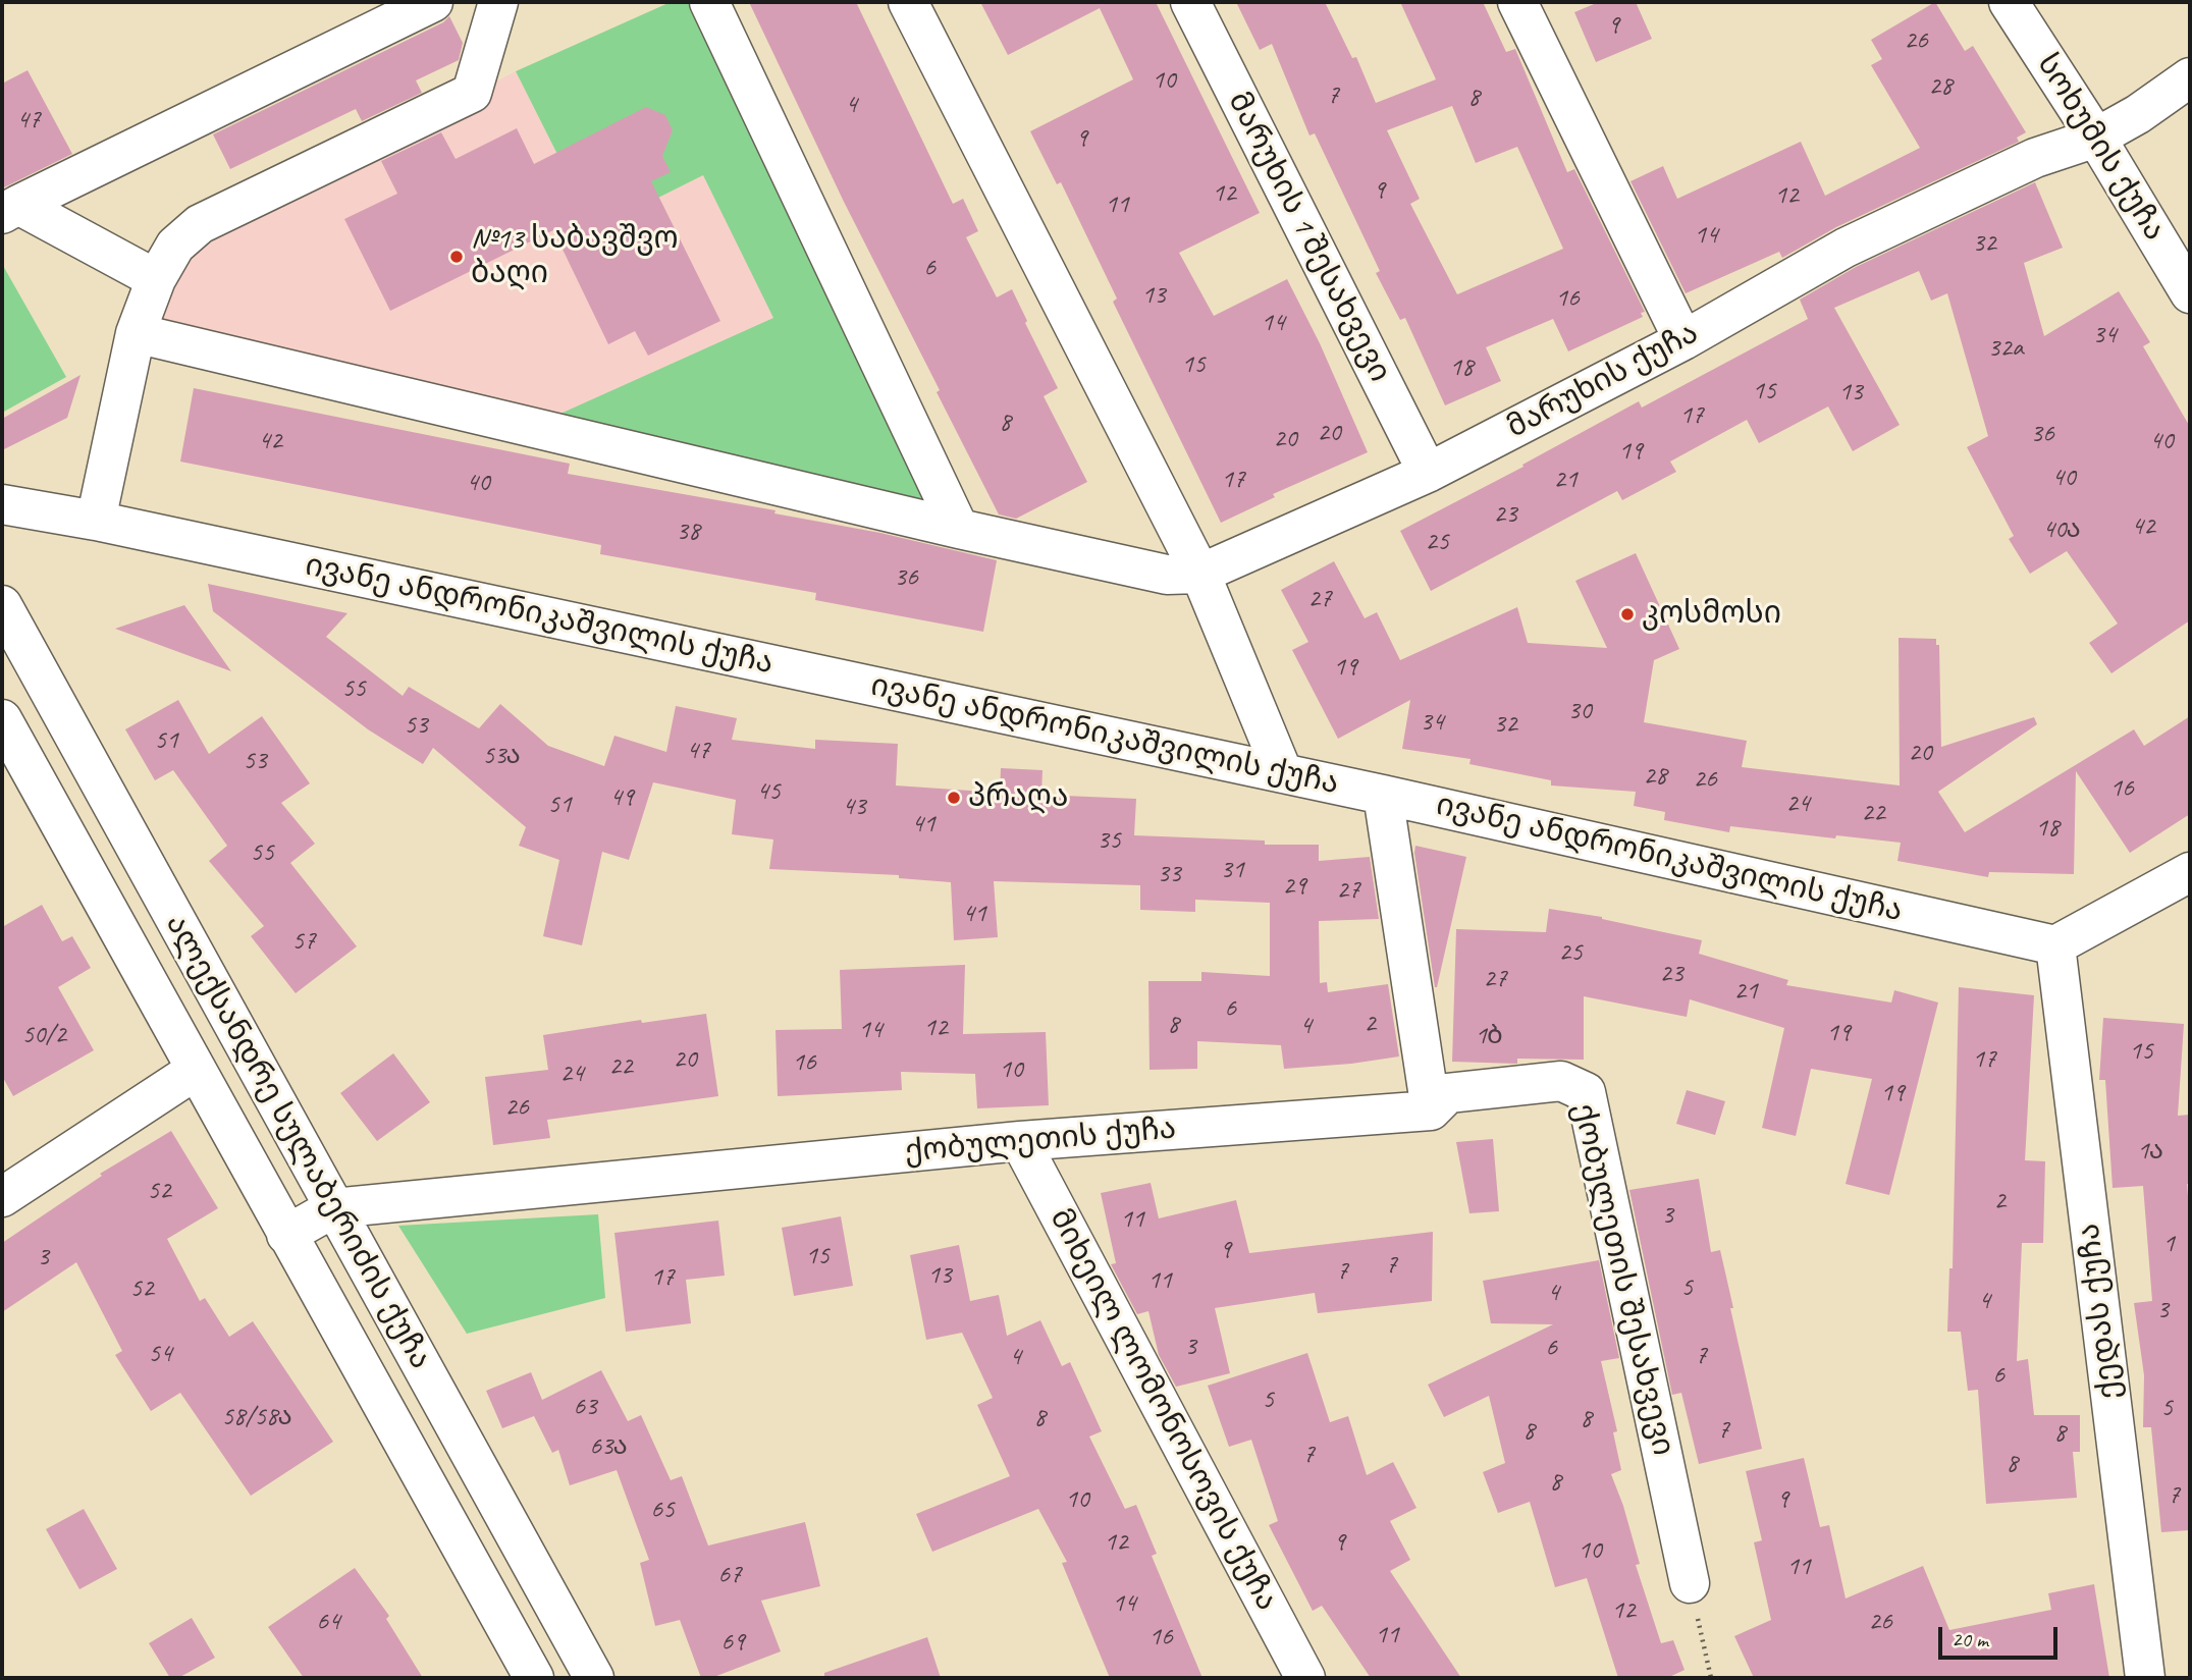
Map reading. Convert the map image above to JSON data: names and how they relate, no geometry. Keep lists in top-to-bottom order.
{
  "streets": {
    "street": [
      "სოხუმის ქუჩა",
      "მარუხის 1 შესახვევი",
      "მარუხის ქუჩა",
      "ივანე ანდრონიკაშვილის ქუჩა",
      "ქობულეთის ქუჩა",
      "ალექსანდრე სულაბერიძის ქუჩა",
      "ქობულეთის შესახვევი",
      "ქედას ქუჩა",
      "მიხეილ ლომონოსოვის ქუჩა"
    ]
  },
  "crossings": [
    ["სოხუმის ქუჩა", "მარუხის ქუჩა"],
    ["მარუხის 1 შესახვევი", "მარუხის ქუჩა"],
    ["ივანე ანდრონიკაშვილის ქუჩა", "ქედას ქუჩა"],
    ["ქობულეთის ქუჩა", "ალექსანდრე სულაბერიძის ქუჩა"],
    ["ქობულეთის ქუჩა", "ქობულეთის შესახვევი"],
    ["ქობულეთის ქუჩა", "მიხეილ ლომონოსოვის ქუჩა"]
  ],
  "places": ["№13 საბავშვო ბაღი", "კოსმოსი", "პრაღა"],
  "house_numbers": [
    "9",
    "26",
    "10",
    "28",
    "7",
    "8",
    "4",
    "47",
    "9",
    "9",
    "12",
    "12",
    "11",
    "14",
    "32",
    "6",
    "13",
    "16",
    "14",
    "34",
    "32a",
    "15",
    "18",
    "15",
    "13",
    "17",
    "8",
    "20",
    "36",
    "20",
    "42",
    "40",
    "19",
    "40",
    "17",
    "21",
    "40",
    "23",
    "42",
    "40ა",
    "38",
    "25",
    "36",
    "27",
    "19",
    "55",
    "30",
    "34",
    "32",
    "53",
    "51",
    "47",
    "20",
    "53ა",
    "53",
    "28",
    "26",
    "16",
    "45",
    "49",
    "24",
    "51",
    "43",
    "22",
    "41",
    "18",
    "35",
    "55",
    "31",
    "33",
    "29",
    "27",
    "41",
    "57",
    "25",
    "23",
    "27",
    "21",
    "6",
    "2",
    "8",
    "4",
    "12",
    "14",
    "19",
    "50/2",
    "1ბ",
    "15",
    "20",
    "17",
    "16",
    "22",
    "10",
    "24",
    "19",
    "26",
    "1ა",
    "52",
    "2",
    "3",
    "11",
    "1",
    "9",
    "15",
    "3",
    "7",
    "7",
    "13",
    "17",
    "11",
    "5",
    "52",
    "4",
    "4",
    "3",
    "3",
    "6",
    "54",
    "7",
    "4",
    "6",
    "5",
    "63",
    "5",
    "58/58ა",
    "8",
    "8",
    "7",
    "8",
    "8",
    "63ა",
    "7",
    "8",
    "8",
    "7",
    "10",
    "9",
    "65",
    "12",
    "9",
    "10",
    "11",
    "67",
    "14",
    "12",
    "64",
    "26",
    "11",
    "16",
    "69"
  ],
  "scale_bar": "20 m"
}
